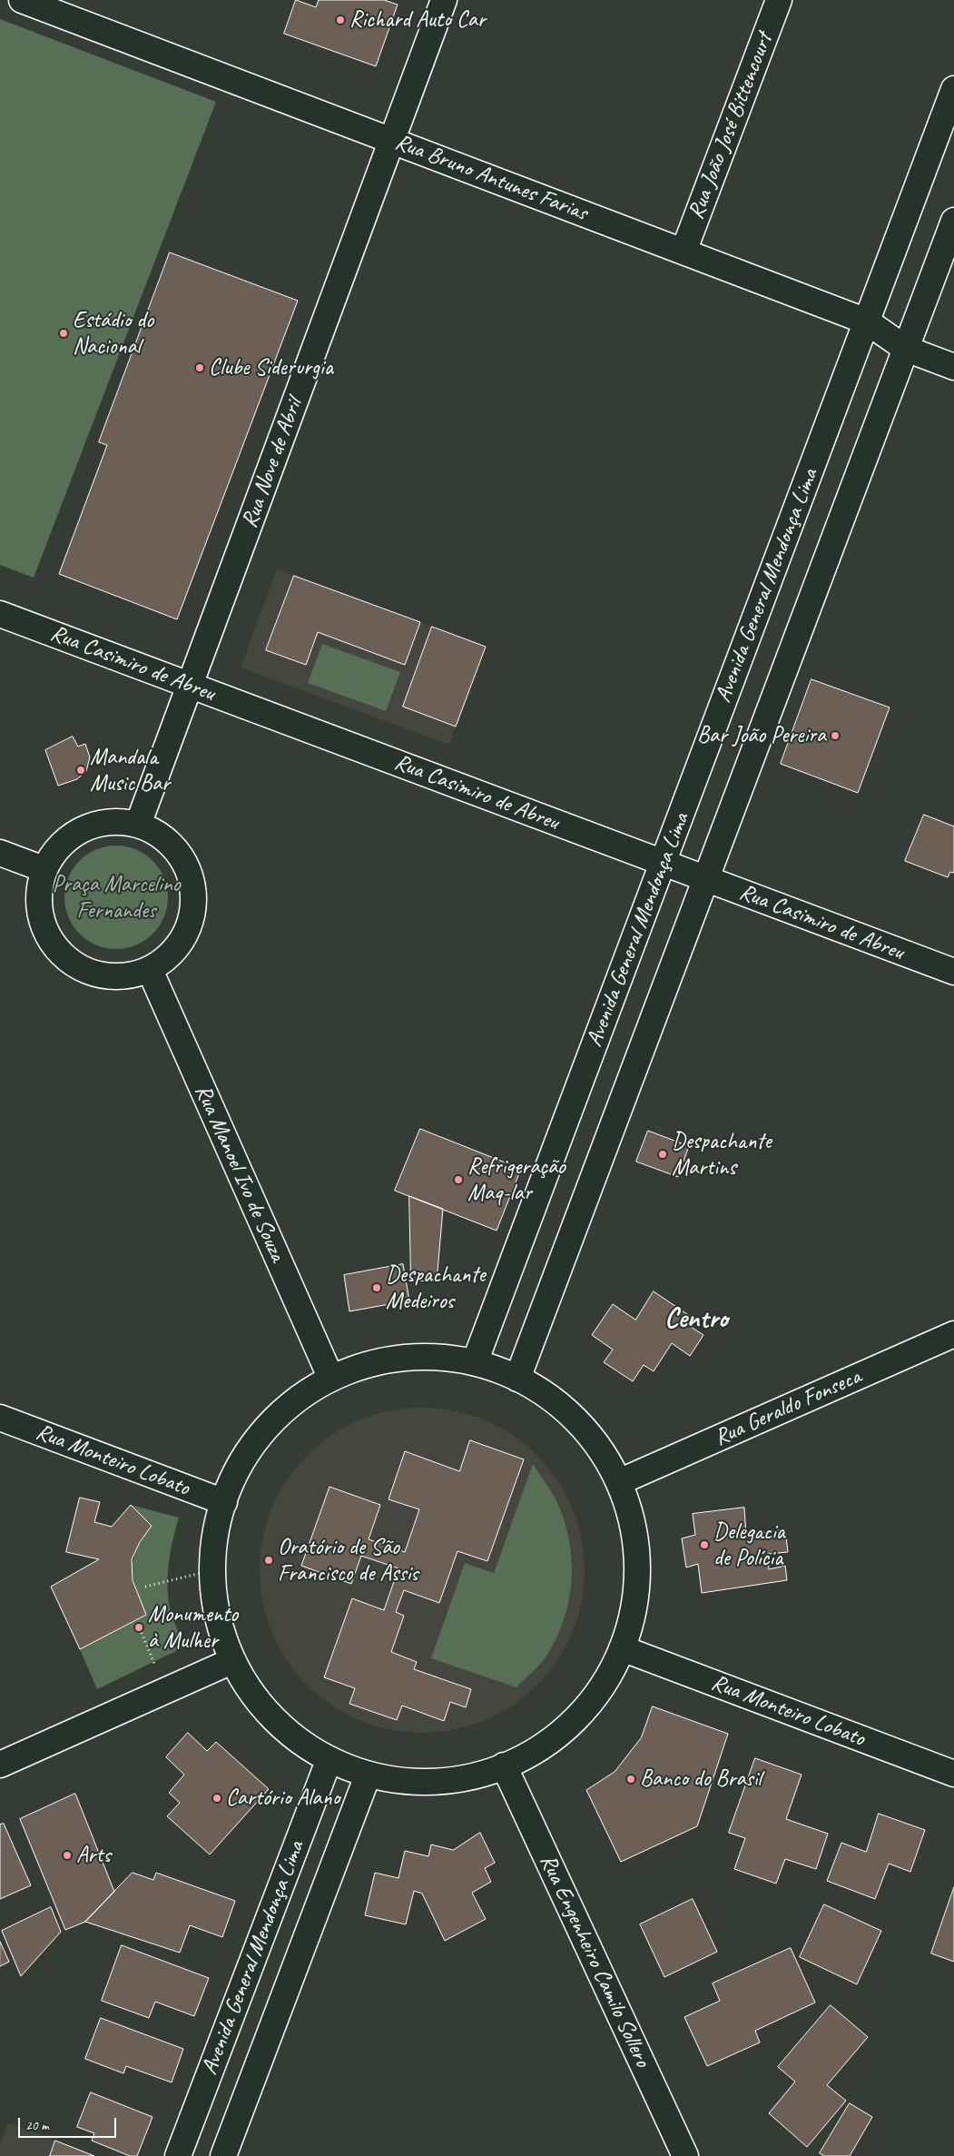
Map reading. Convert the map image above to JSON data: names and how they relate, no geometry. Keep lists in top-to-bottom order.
{
  "streets": {
    "street": [
      "Rua João José Bittencourt",
      "Rua Bruno Antunes Farias",
      "Rua Nove de Abril",
      "Avenida General Mendonça Lima",
      "Rua Casimiro de Abreu",
      "Rua Manoel Ivo de Souza",
      "Rua Geraldo Fonseca",
      "Rua Monteiro Lobato",
      "Rua Engenheiro Camilo Sollero"
    ]
  },
  "crossings": [
    ["Rua João José Bittencourt", "Rua Bruno Antunes Farias"],
    ["Rua Bruno Antunes Farias", "Rua Nove de Abril"],
    ["Rua Bruno Antunes Farias", "Avenida General Mendonça Lima"],
    ["Rua Nove de Abril", "Rua Casimiro de Abreu"],
    ["Rua Nove de Abril", "Rua Manoel Ivo de Souza"],
    ["Avenida General Mendonça Lima", "Rua Casimiro de Abreu"]
  ],
  "districts": ["Centro"],
  "parks": ["Praça Marcelino Fernandes"],
  "places": [
    "Richard Auto Car",
    "Estádio do Nacional",
    "Clube Siderurgia",
    "Bar João Pereira",
    "Mandala Music Bar",
    "Despachante Martins",
    "Refrigeração Maq-lar",
    "Despachante Medeiros",
    "Delegacia de Polícia",
    "Oratório de São Francisco de Assis",
    "Monumento à Mulher",
    "Banco do Brasil",
    "Cartório Alano",
    "Arts"
  ],
  "scale_bar": "20 m"
}
